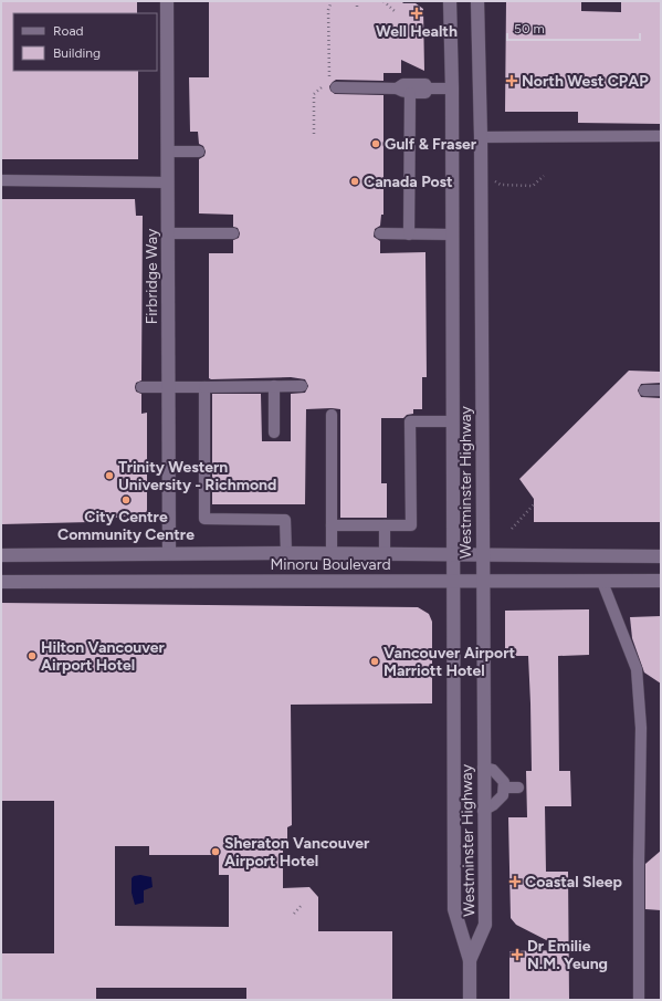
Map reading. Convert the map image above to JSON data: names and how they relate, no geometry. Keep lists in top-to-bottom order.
{
  "streets": {
    "main road": ["Firbridge Way", "Westminster Highway", "Minoru Boulevard"]
  },
  "crossings": [
    ["Firbridge Way", "Minoru Boulevard"],
    ["Westminster Highway", "Minoru Boulevard"]
  ],
  "places": {
    "health": [
      "Well Health",
      "North West CPAP",
      "Coastal Sleep",
      "Dr Emilie N.M. Yeung"
    ],
    "other": [
      "Gulf & Fraser",
      "Canada Post",
      "Trinity Western University - Richmond",
      "City Centre Community Centre",
      "Hilton Vancouver Airport Hotel",
      "Vancouver Airport Marriott Hotel",
      "Sheraton Vancouver Airport Hotel"
    ]
  },
  "legend": ["Road", "Building"],
  "scale_bar": "50 m"
}
